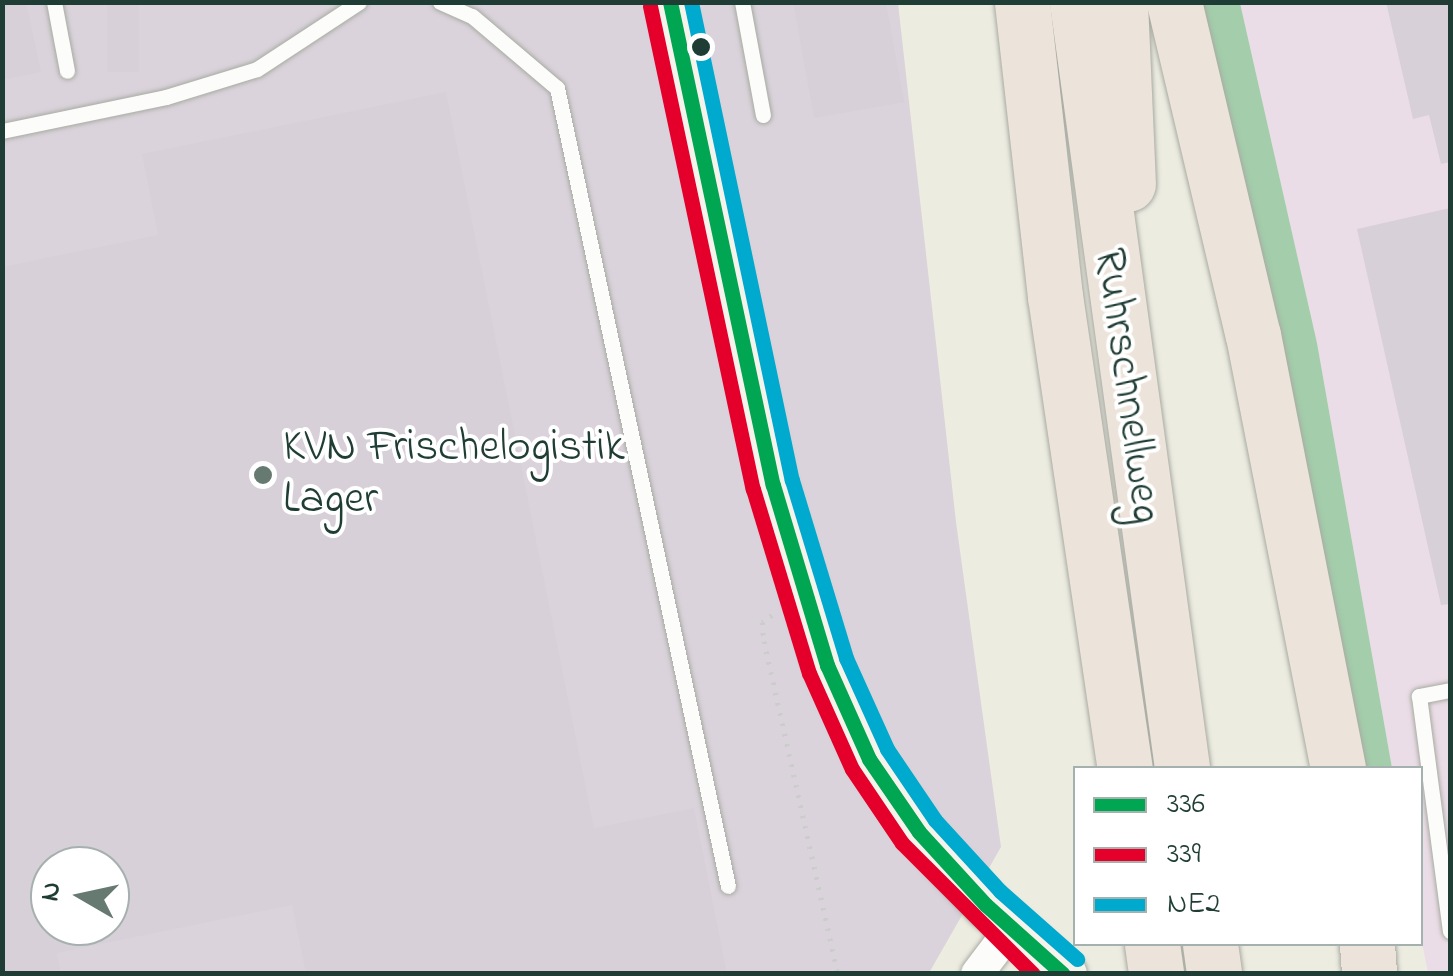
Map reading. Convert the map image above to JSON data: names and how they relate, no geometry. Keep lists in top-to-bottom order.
{
  "streets": {
    "highway": ["Ruhrschnellweg"]
  },
  "places": ["KVN Frischelogistik Lager"],
  "lines": ["transit line 336", "transit line NE2", "transit line 339"],
  "legend": ["336", "339", "NE2"],
  "north": "left"
}
